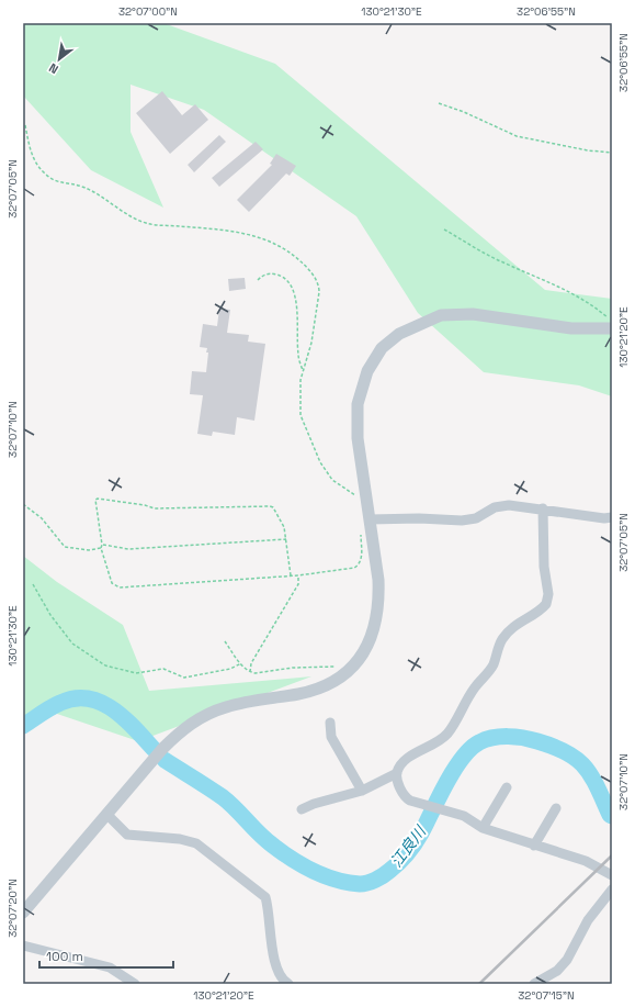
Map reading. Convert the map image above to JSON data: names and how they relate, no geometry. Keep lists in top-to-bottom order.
{
  "water": ["江良川"],
  "scale_bar": "100 m",
  "north": "bottom left",
  "coordinates": [
    "32°07'00\"N",
    "130°21'30\"E",
    "32°06'55\"N",
    "32°07'05\"N",
    "130°21'20\"E",
    "32°07'10\"N",
    "32°07'20\"N",
    "32°07'15\"N"
  ]
}
